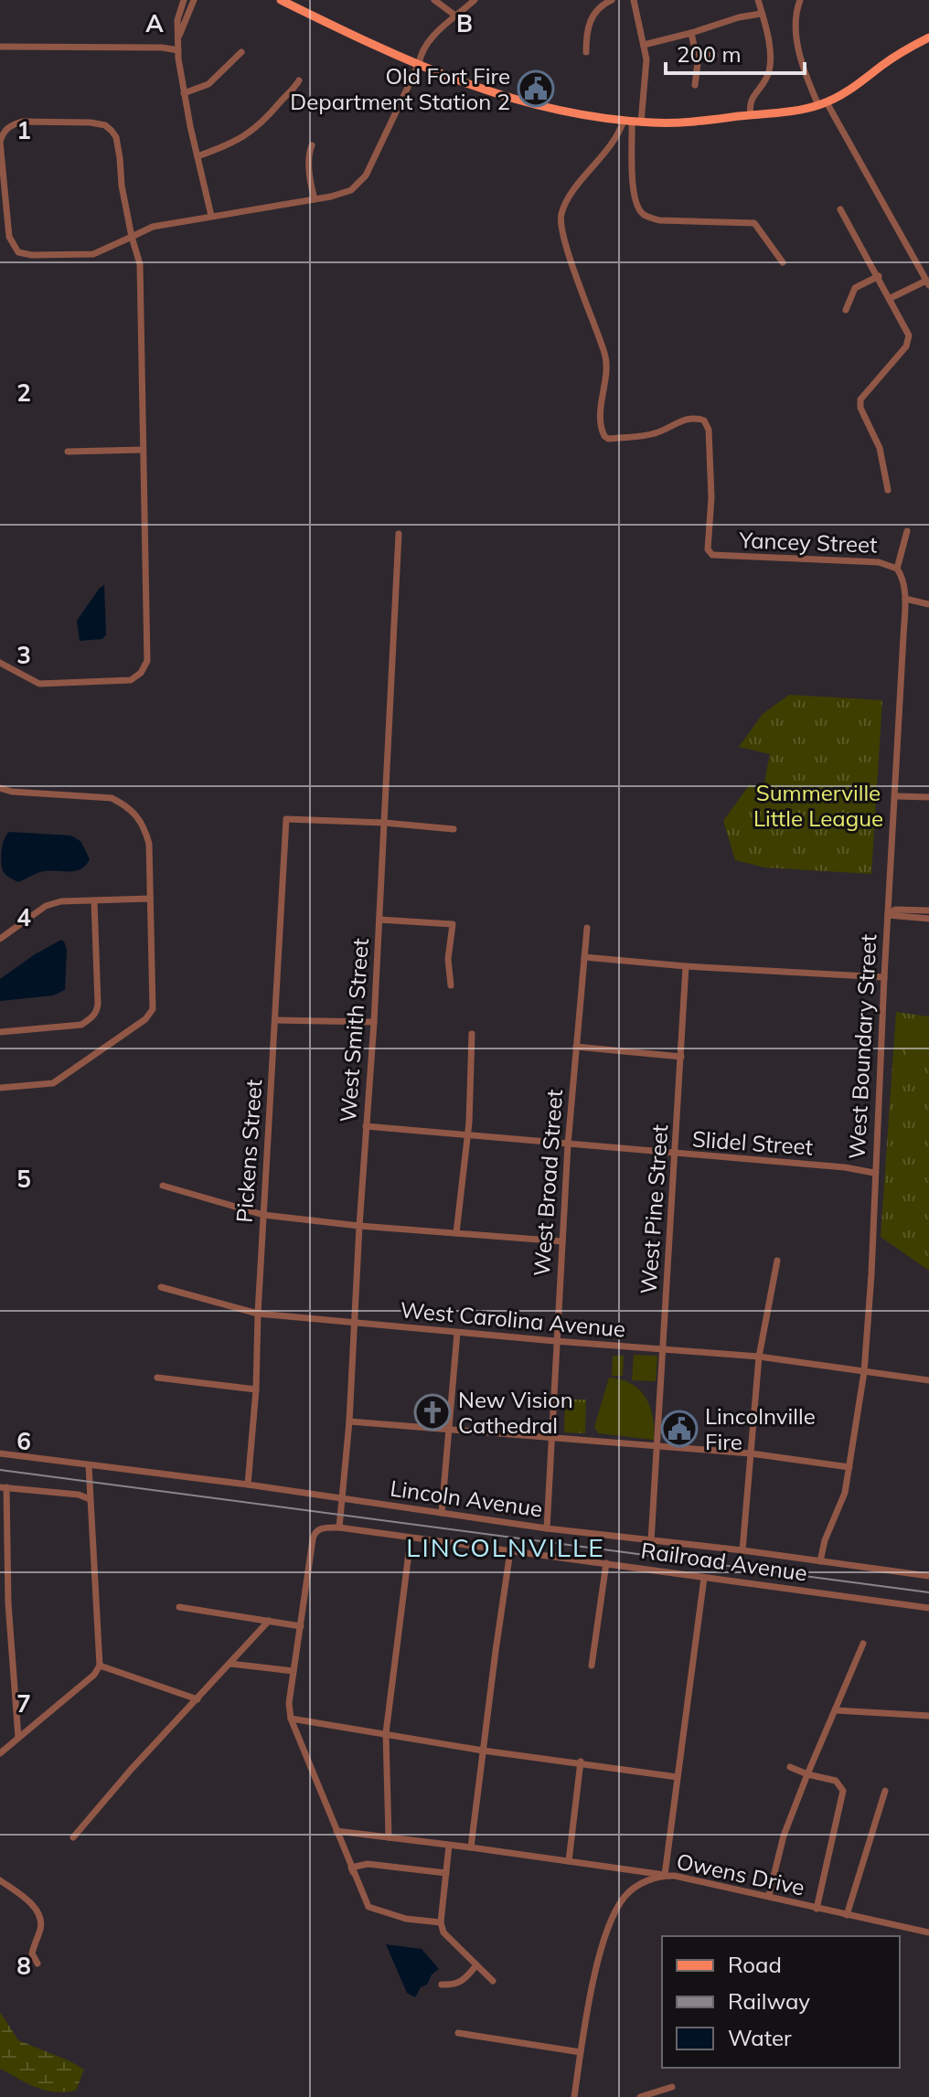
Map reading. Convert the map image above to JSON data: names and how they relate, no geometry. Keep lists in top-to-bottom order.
{
  "streets": {
    "street": [
      "Yancey Street",
      "West Smith Street",
      "West Boundary Street",
      "Slidel Street",
      "Pickens Street",
      "West Broad Street",
      "West Pine Street",
      "West Carolina Avenue",
      "Lincoln Avenue",
      "Railroad Avenue",
      "Owens Drive"
    ]
  },
  "crossings": [
    ["Yancey Street", "West Boundary Street"],
    ["West Smith Street", "Slidel Street"],
    ["West Smith Street", "Pickens Street"],
    ["West Smith Street", "West Carolina Avenue"],
    ["West Smith Street", "Lincoln Avenue"],
    ["West Smith Street", "Railroad Avenue"],
    ["West Boundary Street", "Slidel Street"],
    ["West Boundary Street", "West Carolina Avenue"],
    ["West Boundary Street", "Lincoln Avenue"],
    ["Slidel Street", "West Broad Street"],
    ["Slidel Street", "West Pine Street"],
    ["Pickens Street", "West Carolina Avenue"],
    ["Pickens Street", "Lincoln Avenue"],
    ["West Broad Street", "West Carolina Avenue"],
    ["West Broad Street", "Lincoln Avenue"],
    ["West Pine Street", "West Carolina Avenue"],
    ["West Pine Street", "Lincoln Avenue"]
  ],
  "districts": ["LINCOLNVILLE"],
  "parks": ["Summerville Little League"],
  "places": {
    "public building": ["Old Fort Fire Department Station 2", "Lincolnville Fire"],
    "church": ["New Vision Cathedral"]
  },
  "legend": ["Road", "Railway", "Water"],
  "scale_bar": "200 m",
  "grid": {
    "columns": ["A", "B"],
    "rows": [
      "1",
      "2",
      "3",
      "4",
      "5",
      "6",
      "7",
      "8"
    ]
  }
}
